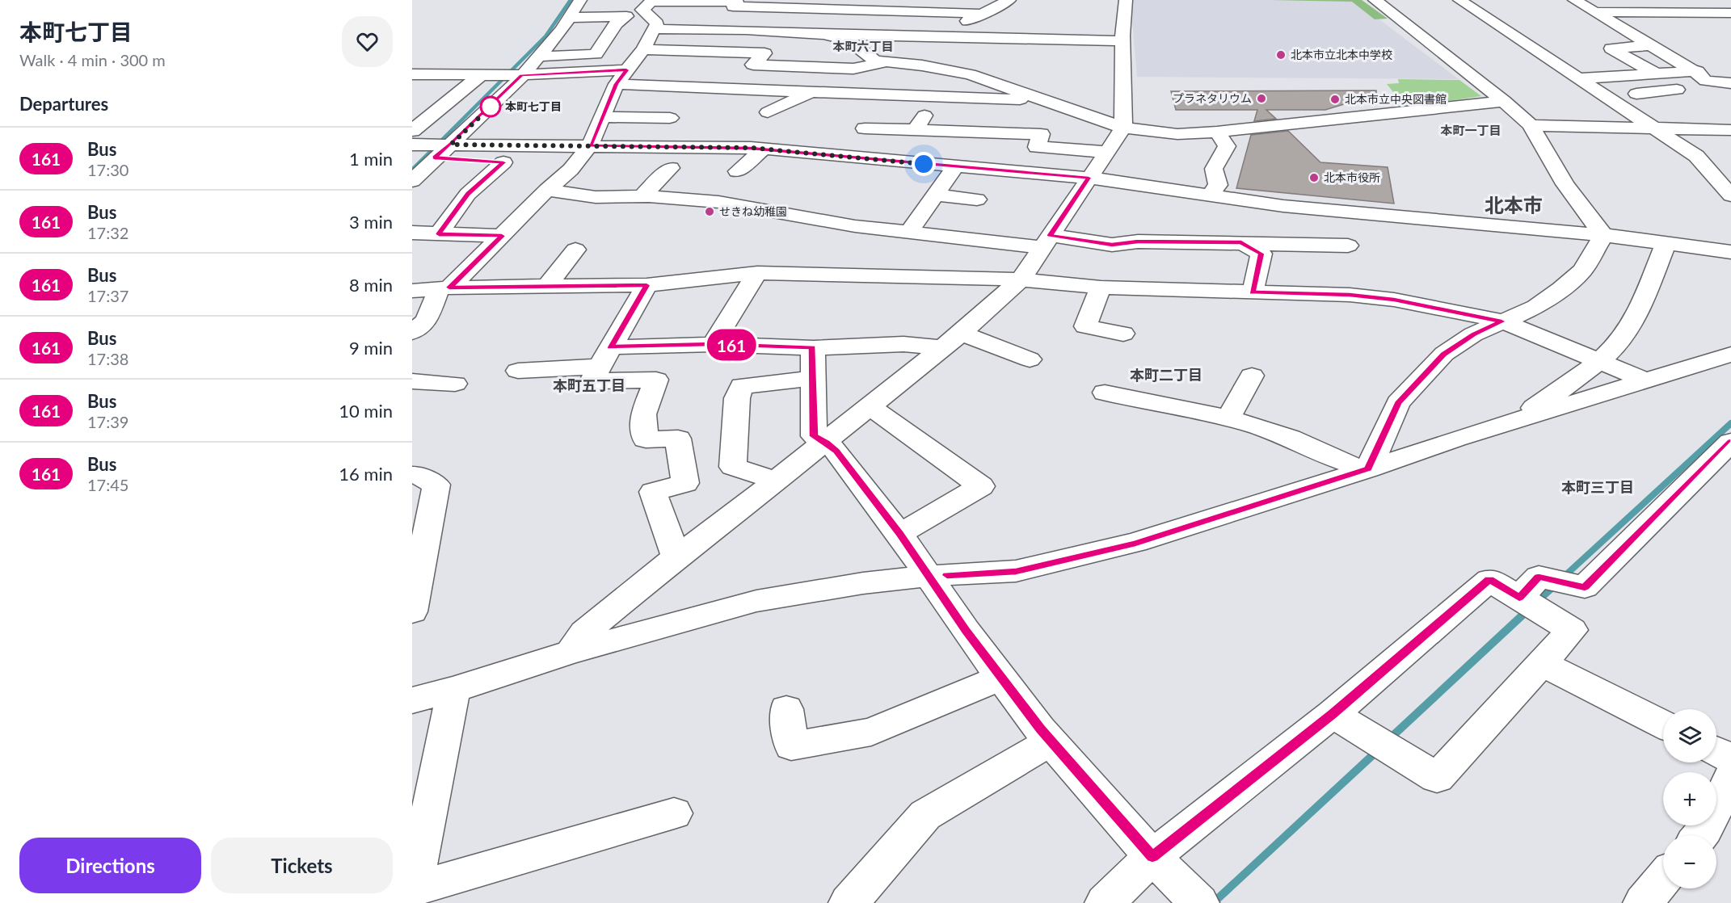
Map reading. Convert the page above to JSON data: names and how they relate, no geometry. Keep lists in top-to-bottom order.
{
  "districts": [
    "本町六丁目",
    "本町一丁目",
    "北本市",
    "本町二丁目",
    "本町五丁目",
    "本町三丁目"
  ],
  "places": [
    "北本市立北本中学校",
    "プラネタリウム",
    "北本市立中央図書館",
    "本町七丁目",
    "北本市役所",
    "せきね幼稚園"
  ],
  "lines": ["bus line 161"],
  "page": {
    "heading": [
      ["本町七丁目", "Walk · 4 min · 300 m"],
      "Departures"
    ],
    "on_map": "161",
    "list": [
      {
        "mark": "161",
        "name": "Bus",
        "note": "17:30",
        "value": "1 min"
      },
      {
        "mark": "161",
        "name": "Bus",
        "note": "17:32",
        "value": "3 min"
      },
      {
        "mark": "161",
        "name": "Bus",
        "note": "17:37",
        "value": "8 min"
      },
      {
        "mark": "161",
        "name": "Bus",
        "note": "17:38",
        "value": "9 min"
      },
      {
        "mark": "161",
        "name": "Bus",
        "note": "17:39",
        "value": "10 min"
      },
      {
        "mark": "161",
        "name": "Bus",
        "note": "17:45",
        "value": "16 min"
      }
    ],
    "map_buttons": ["+", "−"],
    "buttons": ["Directions", "Tickets"]
  }
}
